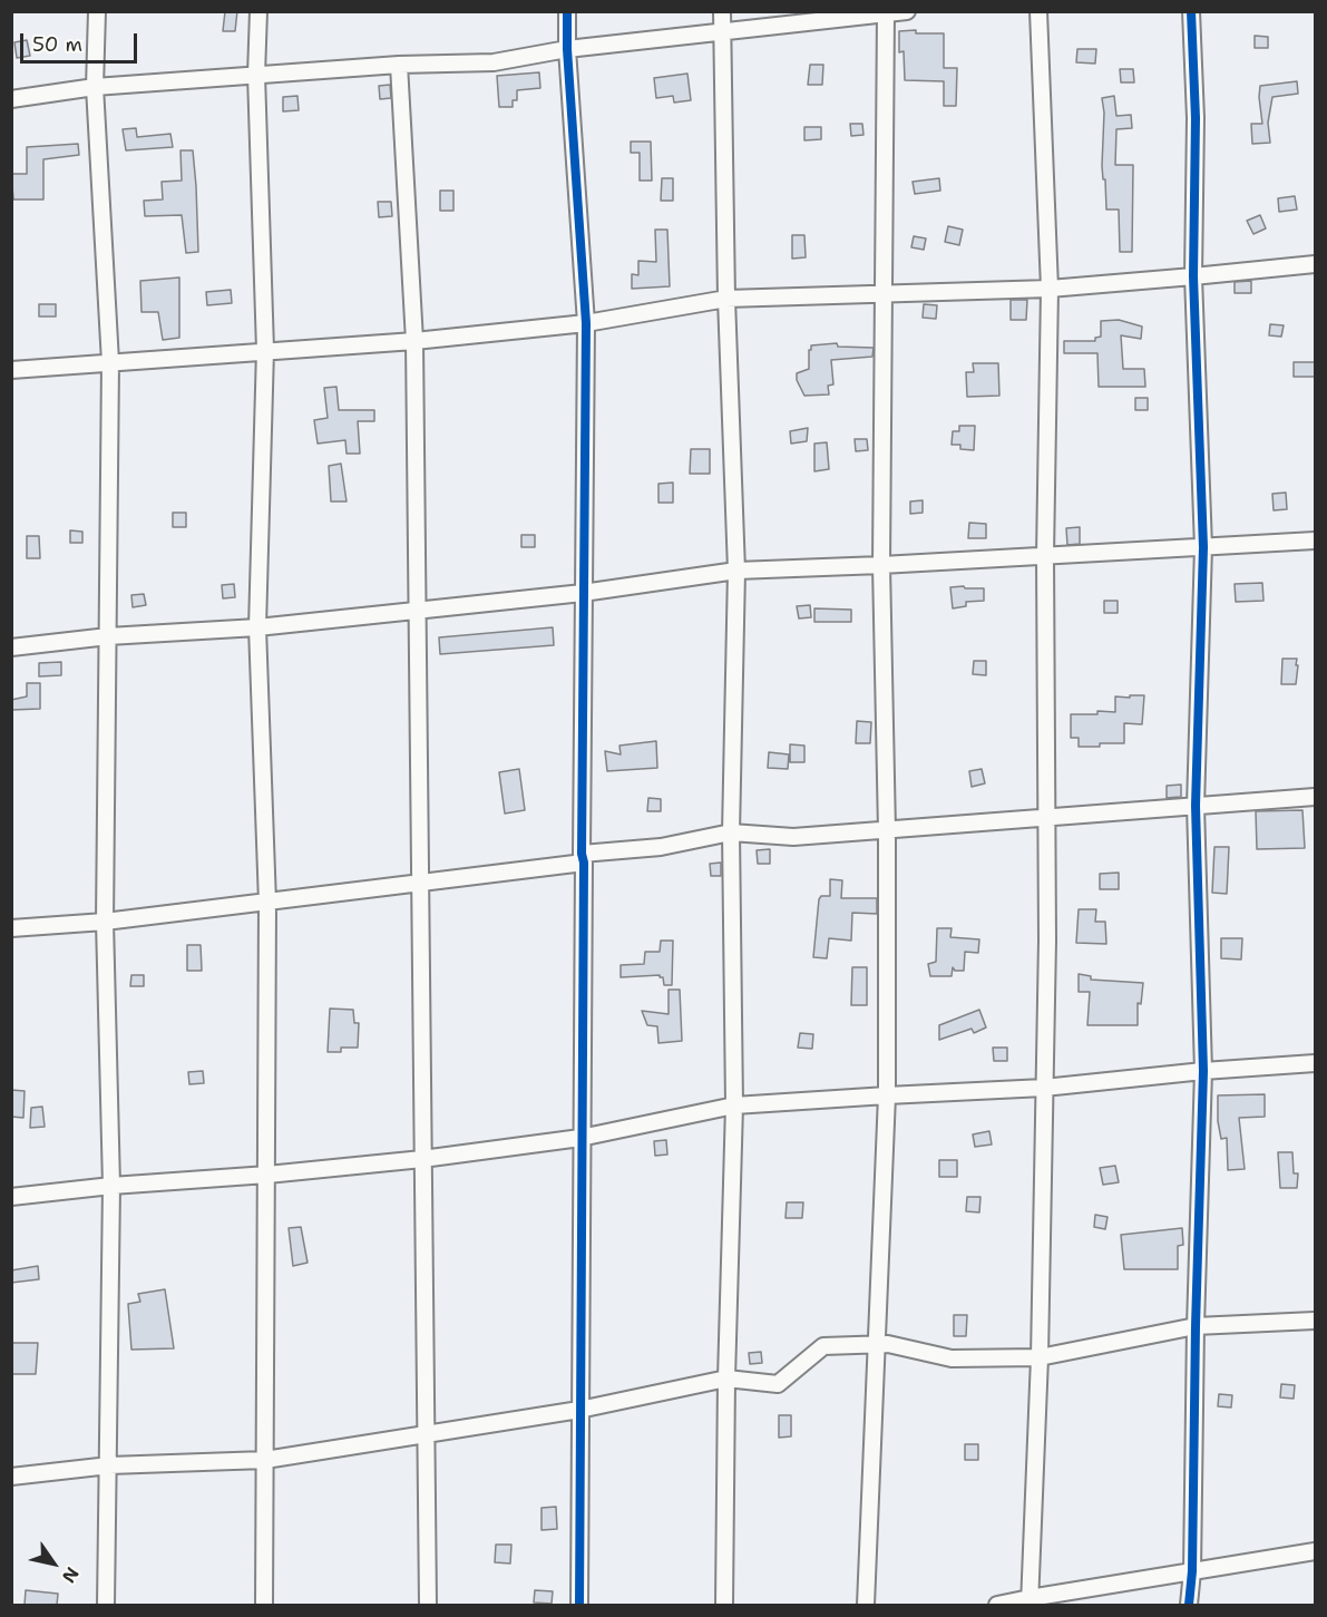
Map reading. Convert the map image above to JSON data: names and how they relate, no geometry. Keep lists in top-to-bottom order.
{
  "scale_bar": "50 m",
  "north": "bottom right"
}
